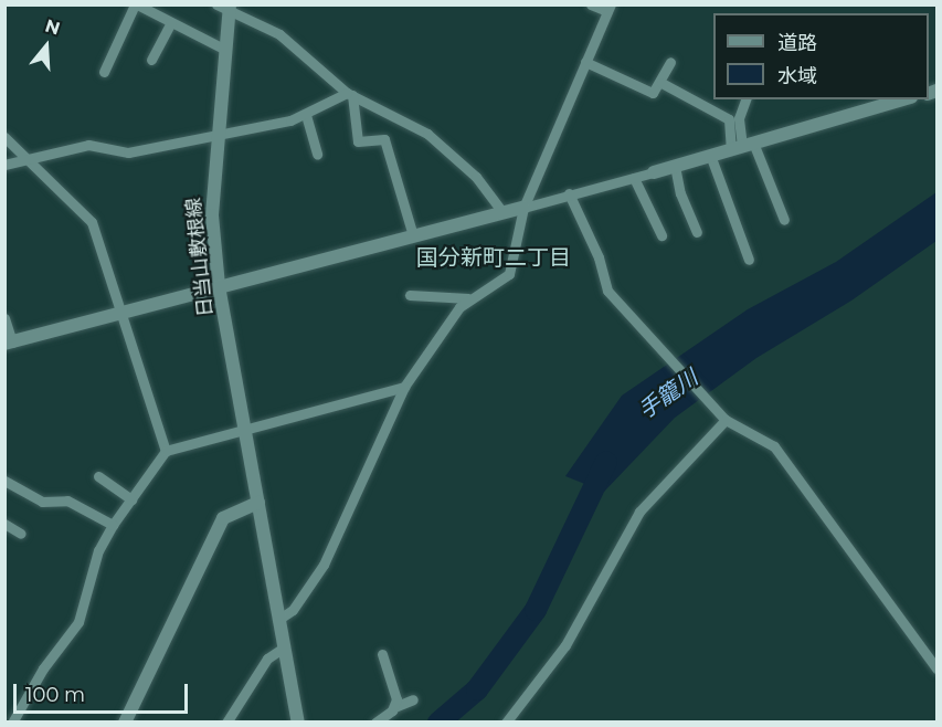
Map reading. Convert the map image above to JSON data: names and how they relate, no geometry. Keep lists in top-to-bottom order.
{
  "streets": {
    "main road": ["日当山敷根線"]
  },
  "districts": ["国分新町二丁目"],
  "water": ["手籠川"],
  "legend": ["道路", "水域"],
  "scale_bar": "100 m",
  "north": "top"
}
